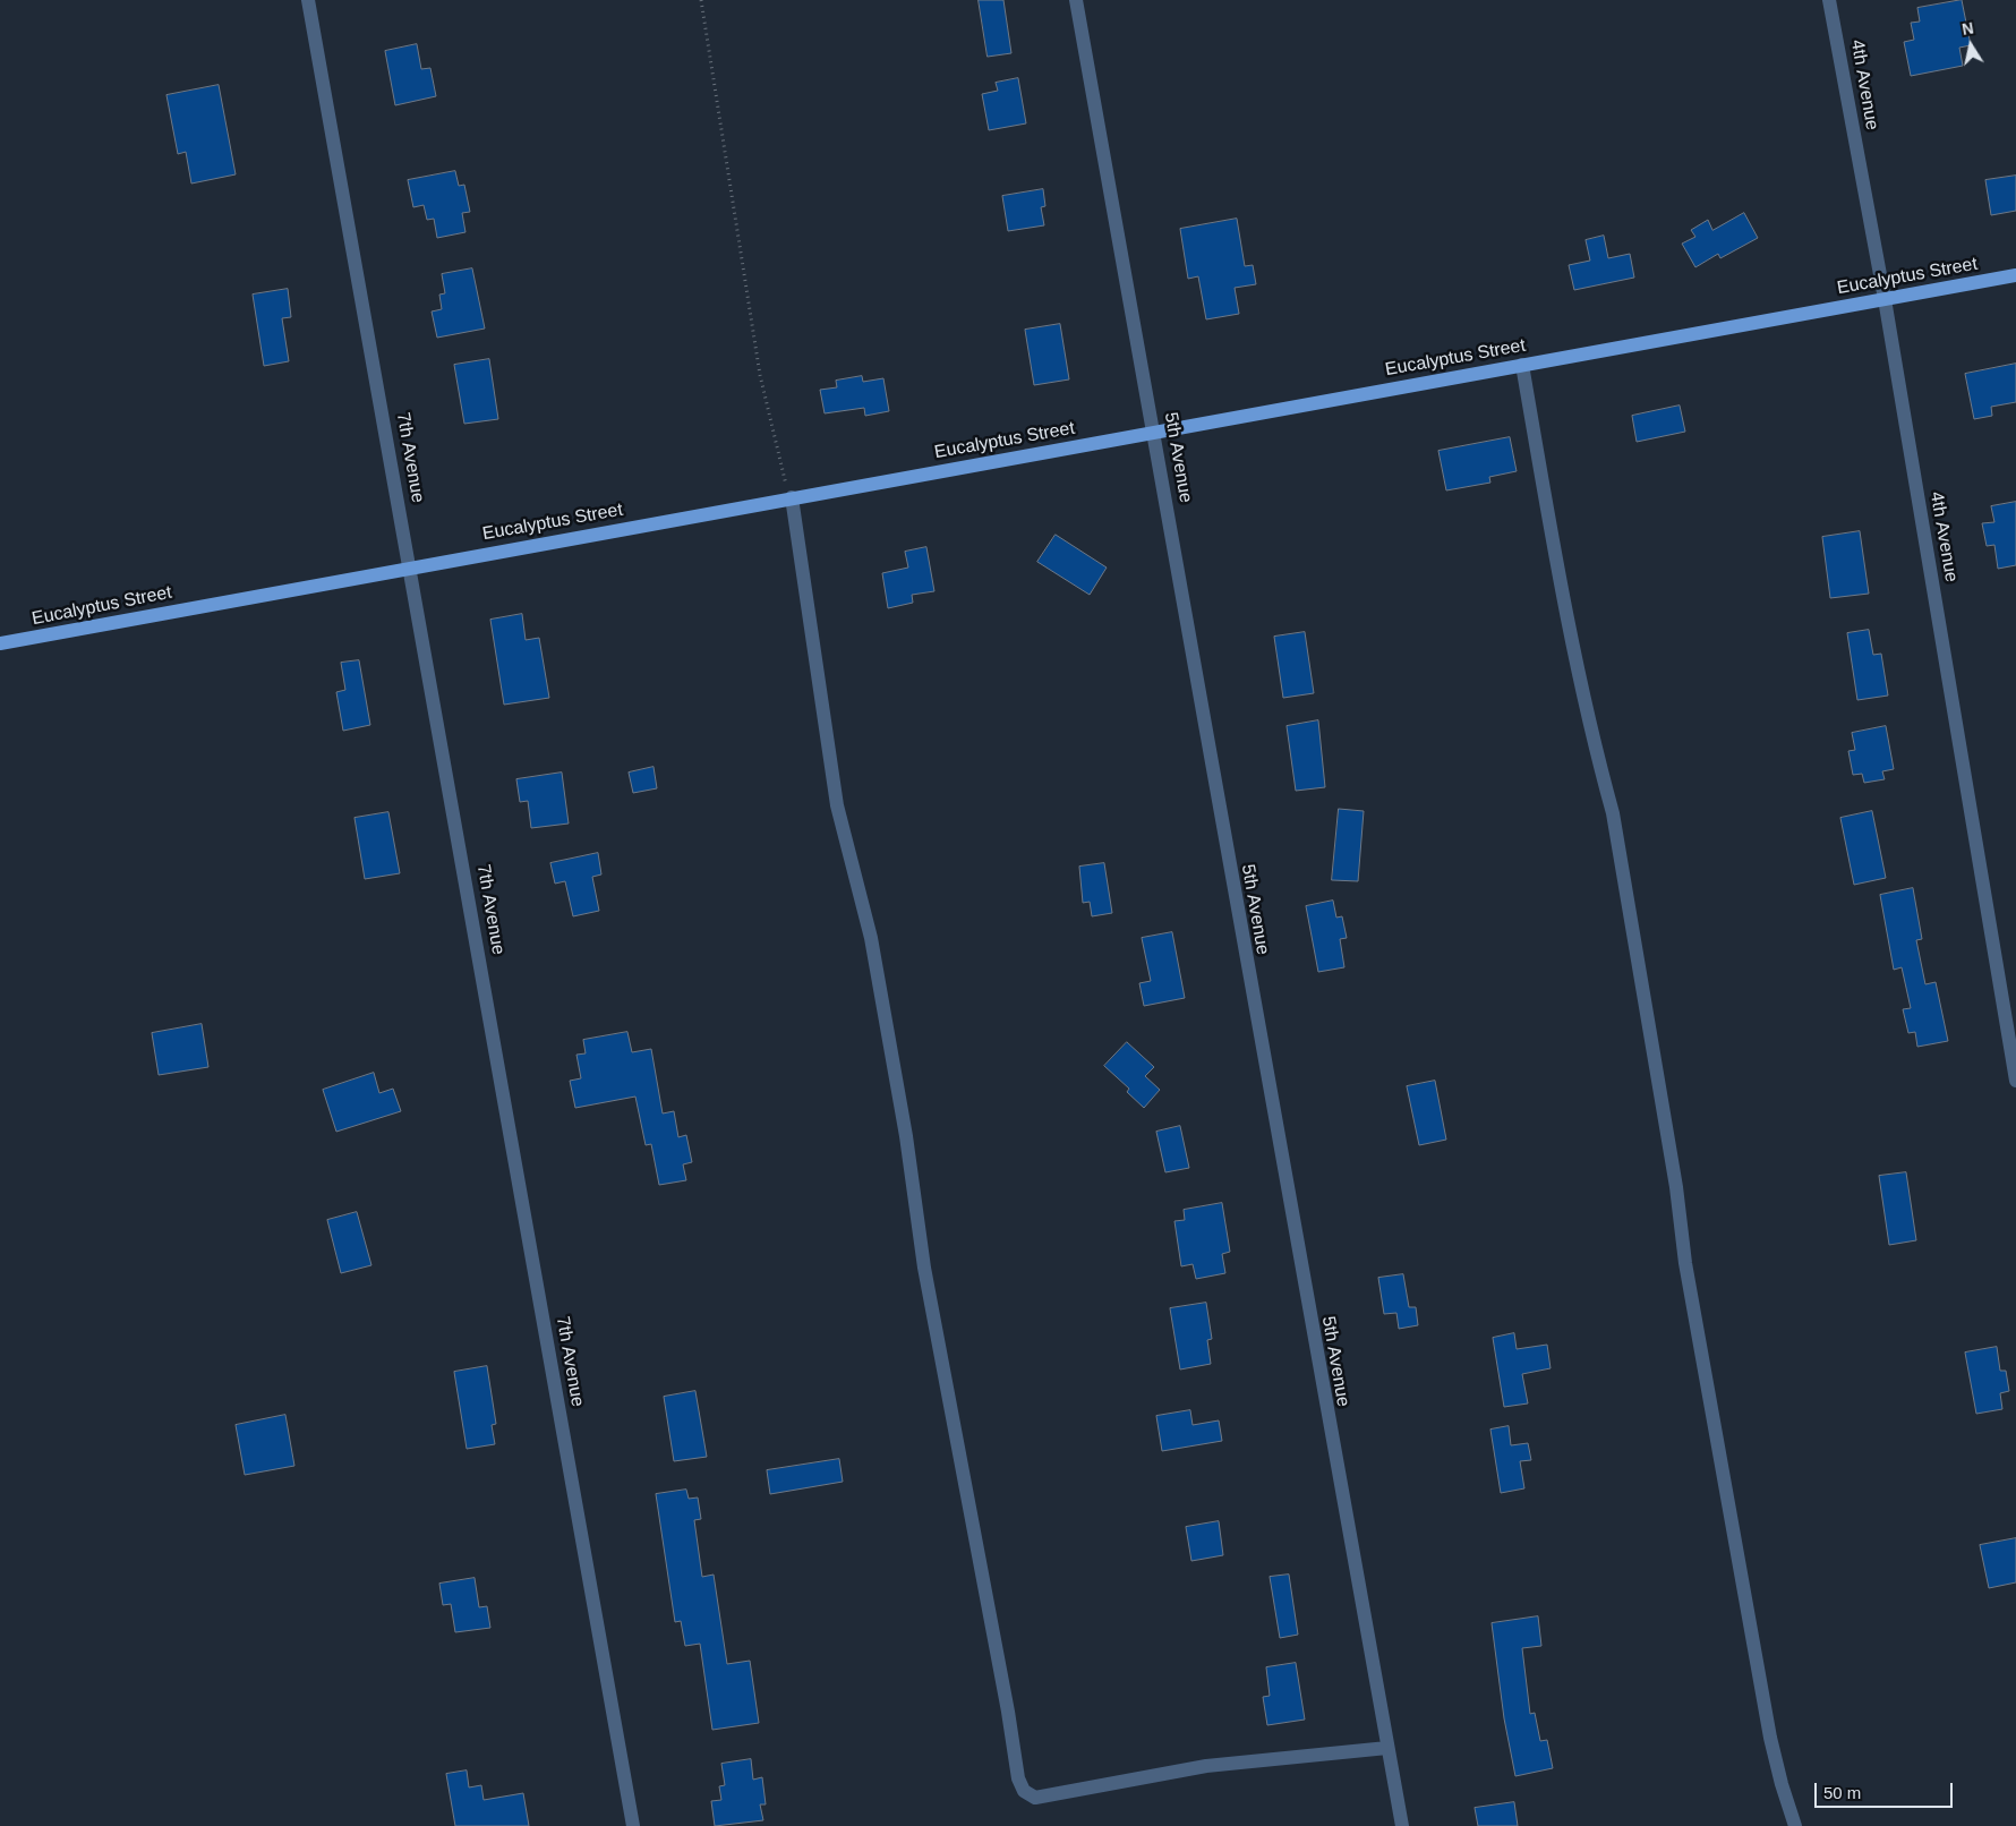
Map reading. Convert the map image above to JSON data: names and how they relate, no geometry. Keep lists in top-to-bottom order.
{
  "streets": {
    "main road": ["Eucalyptus Street"],
    "street": ["4th Avenue", "7th Avenue", "5th Avenue"]
  },
  "crossings": [
    ["4th Avenue", "Eucalyptus Street"],
    ["Eucalyptus Street", "7th Avenue"],
    ["Eucalyptus Street", "5th Avenue"]
  ],
  "scale_bar": "50 m",
  "north": "top"
}
